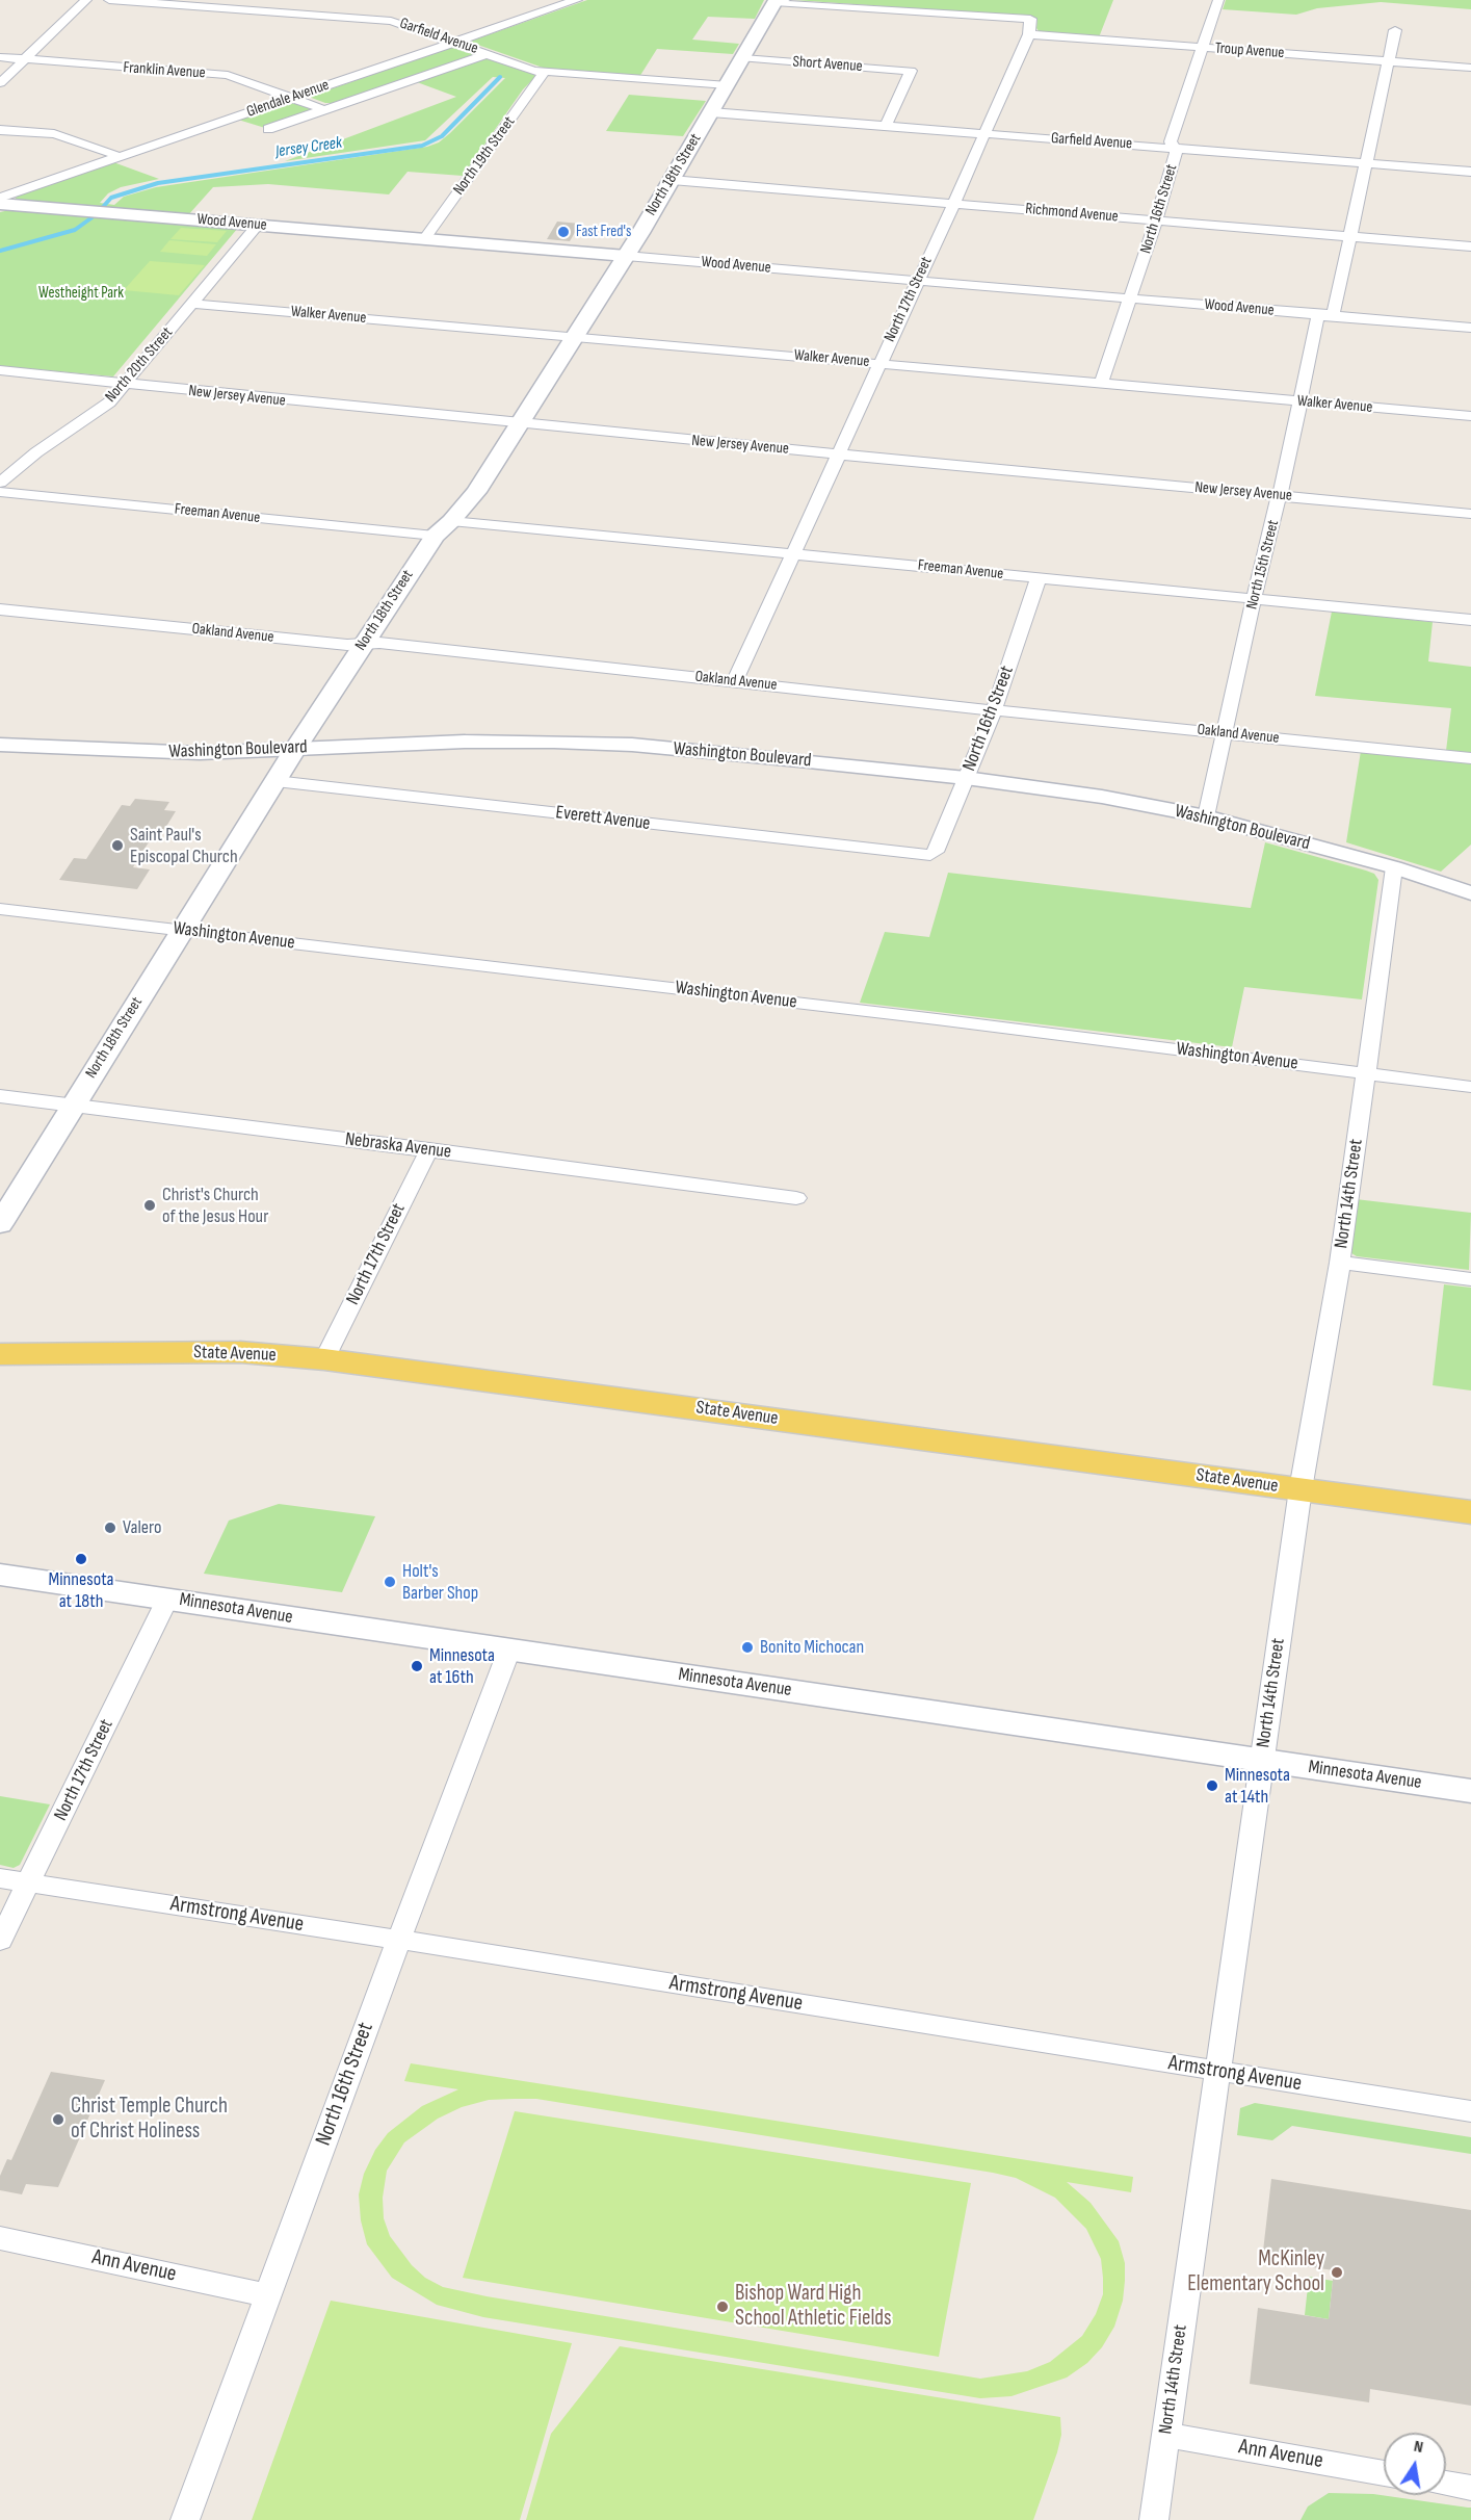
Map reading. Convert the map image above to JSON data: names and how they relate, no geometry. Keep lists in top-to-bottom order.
{
  "streets": {
    "main road": ["North 18th Street", "State Avenue", "Minnesota Avenue"],
    "street": [
      "Garfield Avenue",
      "Troup Avenue",
      "Short Avenue",
      "Franklin Avenue",
      "Glendale Avenue",
      "North 19th Street",
      "North 16th Street",
      "Richmond Avenue",
      "Wood Avenue",
      "North 17th Street",
      "Walker Avenue",
      "North 20th Street",
      "New Jersey Avenue",
      "Freeman Avenue",
      "North 15th Street",
      "Oakland Avenue",
      "Washington Boulevard",
      "Everett Avenue",
      "Washington Avenue",
      "Nebraska Avenue",
      "North 14th Street",
      "Armstrong Avenue",
      "Ann Avenue"
    ]
  },
  "crossings": [
    ["Garfield Avenue", "Short Avenue"],
    ["Garfield Avenue", "Glendale Avenue"],
    ["Garfield Avenue", "North 19th Street"],
    ["Garfield Avenue", "North 18th Street"],
    ["Garfield Avenue", "North 16th Street"],
    ["Garfield Avenue", "North 17th Street"],
    ["Garfield Avenue", "North 15th Street"],
    ["Troup Avenue", "North 16th Street"],
    ["Troup Avenue", "North 17th Street"],
    ["Troup Avenue", "North 15th Street"],
    ["Short Avenue", "North 18th Street"],
    ["Franklin Avenue", "Glendale Avenue"],
    ["North 19th Street", "Wood Avenue"],
    ["North 18th Street", "Richmond Avenue"],
    ["North 18th Street", "Wood Avenue"],
    ["North 18th Street", "North 17th Street"],
    ["North 18th Street", "Walker Avenue"],
    ["North 18th Street", "New Jersey Avenue"],
    ["North 18th Street", "Freeman Avenue"],
    ["North 18th Street", "Oakland Avenue"],
    ["North 18th Street", "Washington Boulevard"],
    ["North 18th Street", "Everett Avenue"],
    ["North 18th Street", "Washington Avenue"],
    ["North 18th Street", "Nebraska Avenue"],
    ["North 16th Street", "Richmond Avenue"],
    ["North 16th Street", "Wood Avenue"],
    ["North 16th Street", "Walker Avenue"],
    ["North 16th Street", "Freeman Avenue"],
    ["North 16th Street", "Oakland Avenue"],
    ["North 16th Street", "Washington Boulevard"],
    ["North 16th Street", "Everett Avenue"],
    ["North 16th Street", "Minnesota Avenue"],
    ["North 16th Street", "Armstrong Avenue"],
    ["North 16th Street", "Ann Avenue"],
    ["Richmond Avenue", "North 17th Street"],
    ["Richmond Avenue", "North 15th Street"],
    ["Wood Avenue", "North 17th Street"],
    ["Wood Avenue", "North 20th Street"],
    ["Wood Avenue", "North 15th Street"],
    ["North 17th Street", "Walker Avenue"],
    ["North 17th Street", "New Jersey Avenue"],
    ["North 17th Street", "Freeman Avenue"],
    ["North 17th Street", "Oakland Avenue"],
    ["North 17th Street", "Nebraska Avenue"],
    ["North 17th Street", "State Avenue"],
    ["North 17th Street", "Minnesota Avenue"],
    ["North 17th Street", "Armstrong Avenue"],
    ["Walker Avenue", "North 20th Street"],
    ["Walker Avenue", "North 15th Street"],
    ["North 20th Street", "New Jersey Avenue"],
    ["New Jersey Avenue", "North 15th Street"],
    ["Freeman Avenue", "North 15th Street"],
    ["North 15th Street", "Oakland Avenue"],
    ["North 15th Street", "Washington Boulevard"],
    ["Washington Boulevard", "North 14th Street"],
    ["Washington Avenue", "North 14th Street"],
    ["North 14th Street", "State Avenue"],
    ["North 14th Street", "Minnesota Avenue"],
    ["North 14th Street", "Armstrong Avenue"],
    ["North 14th Street", "Ann Avenue"]
  ],
  "water": ["Jersey Creek"],
  "parks": ["Westheight Park"],
  "places": [
    "Fast Fred's",
    "Saint Paul's Episcopal Church",
    "Christ's Church of the Jesus Hour",
    "Valero",
    "Minnesota at 18th",
    "Holt's Barber Shop",
    "Bonito Michocan",
    "Minnesota at 16th",
    "Minnesota at 14th",
    "Christ Temple Church of Christ Holiness",
    "McKinley Elementary School",
    "Bishop Ward High School Athletic Fields"
  ],
  "north": "top"
}
